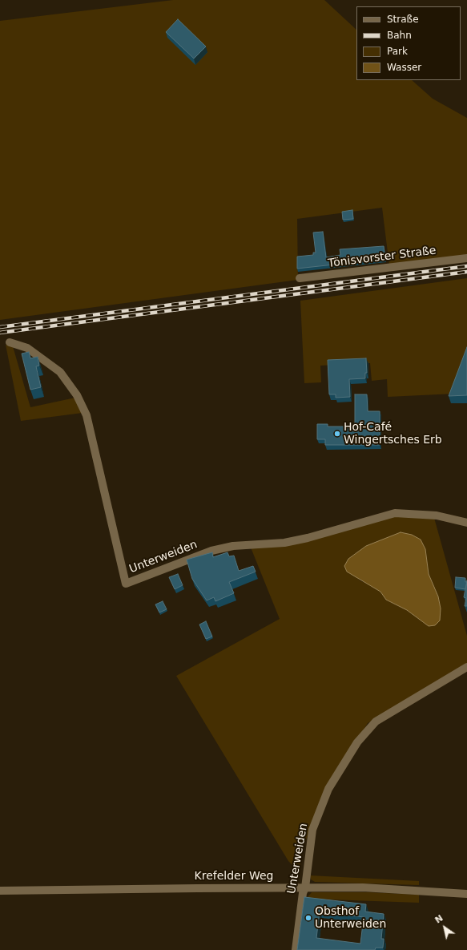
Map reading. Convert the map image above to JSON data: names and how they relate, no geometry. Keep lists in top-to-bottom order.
{
  "streets": {
    "street": ["Tönisvorster Straße", "Unterweiden", "Krefelder Weg"]
  },
  "crossings": [
    ["Unterweiden", "Krefelder Weg"]
  ],
  "places": ["Hof-Café Wingertsches Erb", "Obsthof Unterweiden"],
  "legend": [
    "Straße",
    "Bahn",
    "Park",
    "Wasser"
  ],
  "north": "top left"
}
